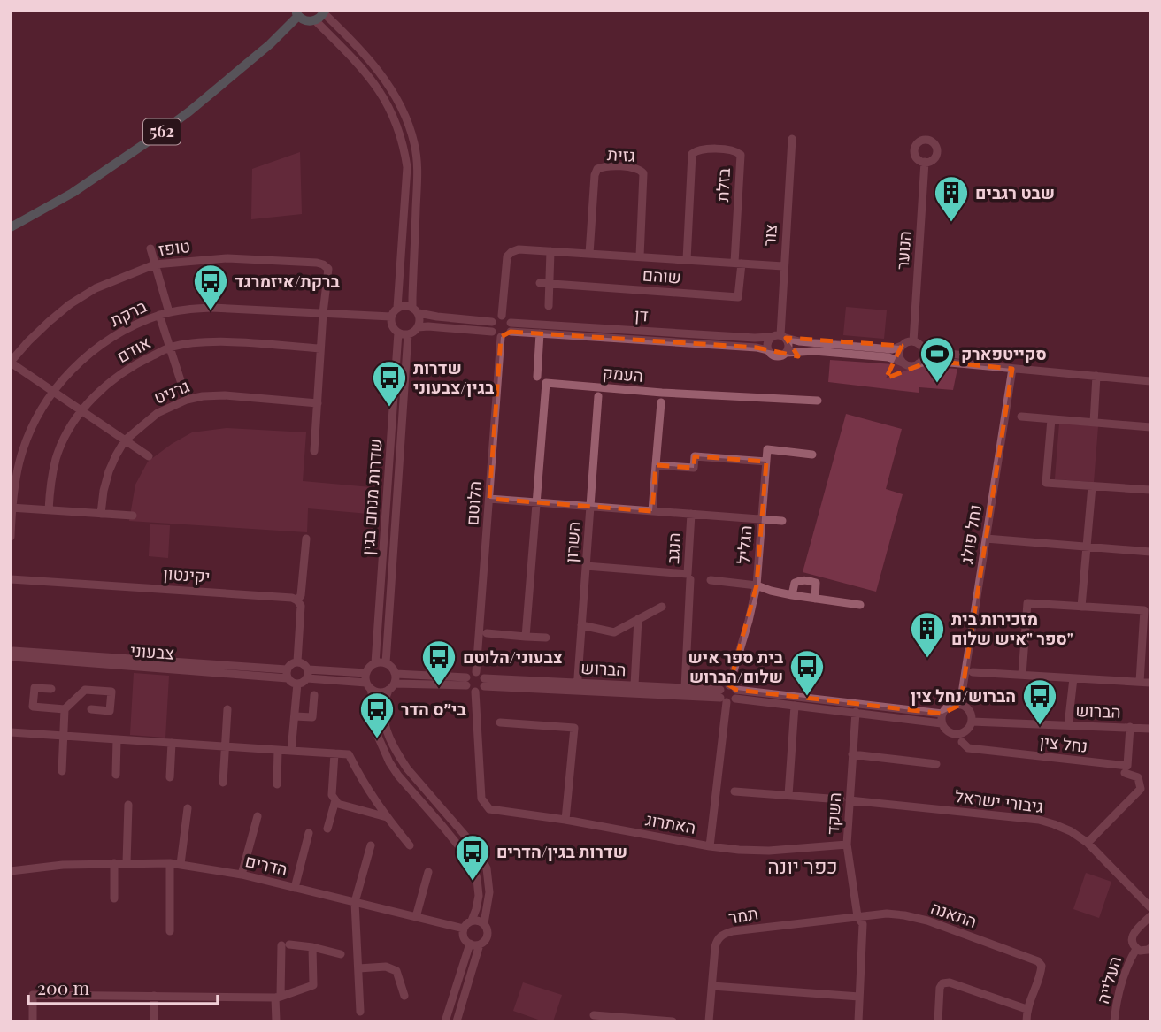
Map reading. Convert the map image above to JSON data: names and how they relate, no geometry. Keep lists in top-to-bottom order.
{
  "streets": {
    "main road": ["562"],
    "street": [
      "גזית",
      "בזלת",
      "צור",
      "טופז",
      "הנוער",
      "שוהם",
      "ברקת",
      "דן",
      "אודם",
      "העמק",
      "גרניט",
      "שדרות מנחם בגין",
      "הלוטם",
      "נחל פולג",
      "השרון",
      "הגליל",
      "הנגב",
      "יקינטון",
      "צבעוני",
      "הברוש",
      "נחל צין",
      "גיבורי ישראל",
      "השקד",
      "האתרוג",
      "הדרים",
      "התאנה",
      "תמר",
      "העלייה"
    ]
  },
  "crossings": [
    ["גזית", "שוהם"],
    ["בזלת", "שוהם"],
    ["צור", "שוהם"],
    ["צור", "דן"],
    ["טופז", "ברקת"],
    ["שוהם", "דן"],
    ["שוהם", "הלוטם"],
    ["ברקת", "שדרות מנחם בגין"],
    ["דן", "הלוטם"],
    ["הלוטם", "הברוש"],
    ["הלוטם", "האתרוג"],
    ["נחל פולג", "הברוש"],
    ["השרון", "הנגב"],
    ["השרון", "הברוש"],
    ["הגליל", "הנגב"],
    ["הברוש", "נחל צין"],
    ["הברוש", "האתרוג"],
    ["גיבורי ישראל", "השקד"],
    ["השקד", "האתרוג"],
    ["השקד", "התאנה"],
    ["השקד", "תמר"],
    ["התאנה", "תמר"]
  ],
  "districts": ["כפר יונה"],
  "places": {
    "building": ["שבט רגבים", "מזכירות בית ספר \"איש שלום\""],
    "bus stop": [
      "ברקת/איזמרגד",
      "שדרות בגין/צבעוני",
      "צבעוני/הלוטם",
      "בית ספר איש שלום/הברוש",
      "הברוש/נחל צין",
      "בי״ס הדר",
      "שדרות בגין/הדרים"
    ],
    "sports": ["סקייטפארק"]
  },
  "scale_bar": "200 m"
}
